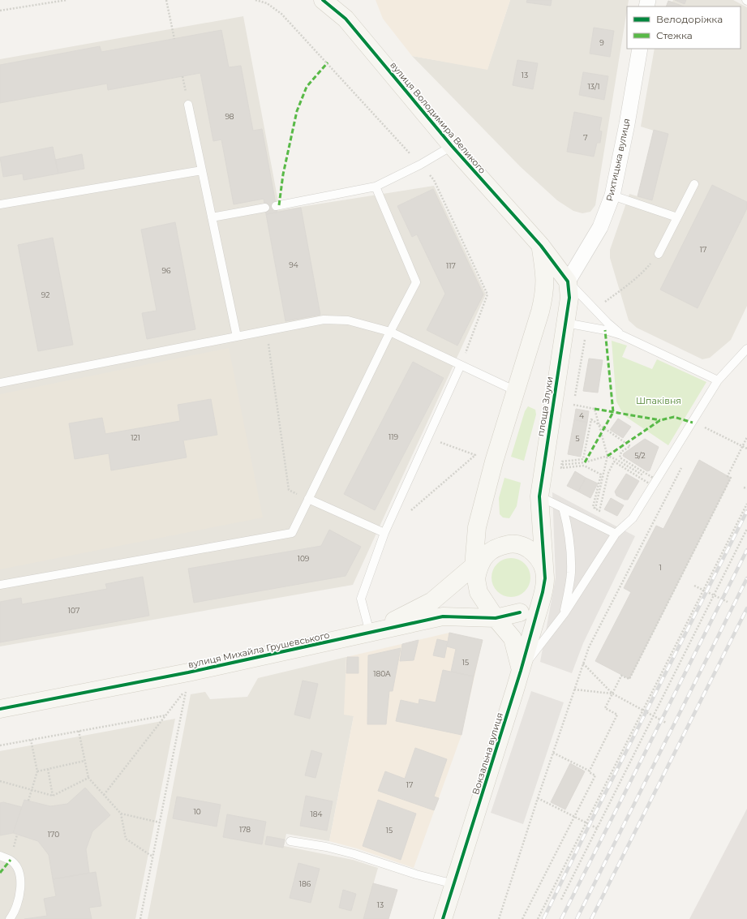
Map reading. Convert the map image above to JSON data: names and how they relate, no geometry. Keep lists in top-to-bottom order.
{
  "streets": {
    "street": [
      "вулиця Володимира Великого",
      "Рихтицька вулиця",
      "площа Злуки",
      "вулиця Михайла Грушевського",
      "Вокзальна вулиця"
    ]
  },
  "crossings": [
    ["Рихтицька вулиця", "площа Злуки"],
    ["площа Злуки", "вулиця Михайла Грушевського"],
    ["площа Злуки", "Вокзальна вулиця"],
    ["вулиця Михайла Грушевського", "Вокзальна вулиця"]
  ],
  "parks": ["Шпаківня"],
  "house_numbers": [
    "9",
    "13",
    "13/1",
    "98",
    "7",
    "17",
    "94",
    "117",
    "96",
    "92",
    "4",
    "119",
    "121",
    "5",
    "5/2",
    "109",
    "1",
    "107",
    "15",
    "180А",
    "17",
    "10",
    "184",
    "178",
    "15",
    "170",
    "186",
    "13"
  ],
  "legend": ["Велодоріжка", "Стежка"]
}
